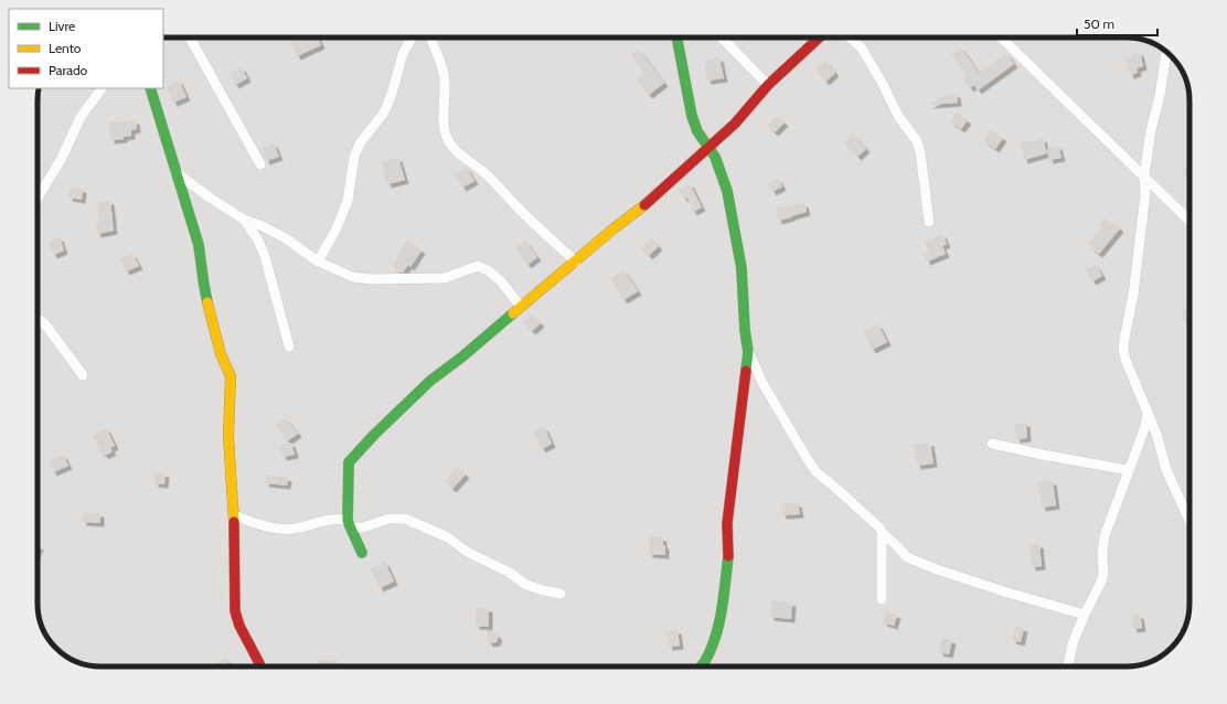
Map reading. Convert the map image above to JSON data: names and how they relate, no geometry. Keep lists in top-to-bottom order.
{
  "legend": ["Livre", "Lento", "Parado"],
  "scale_bar": "50 m"
}
